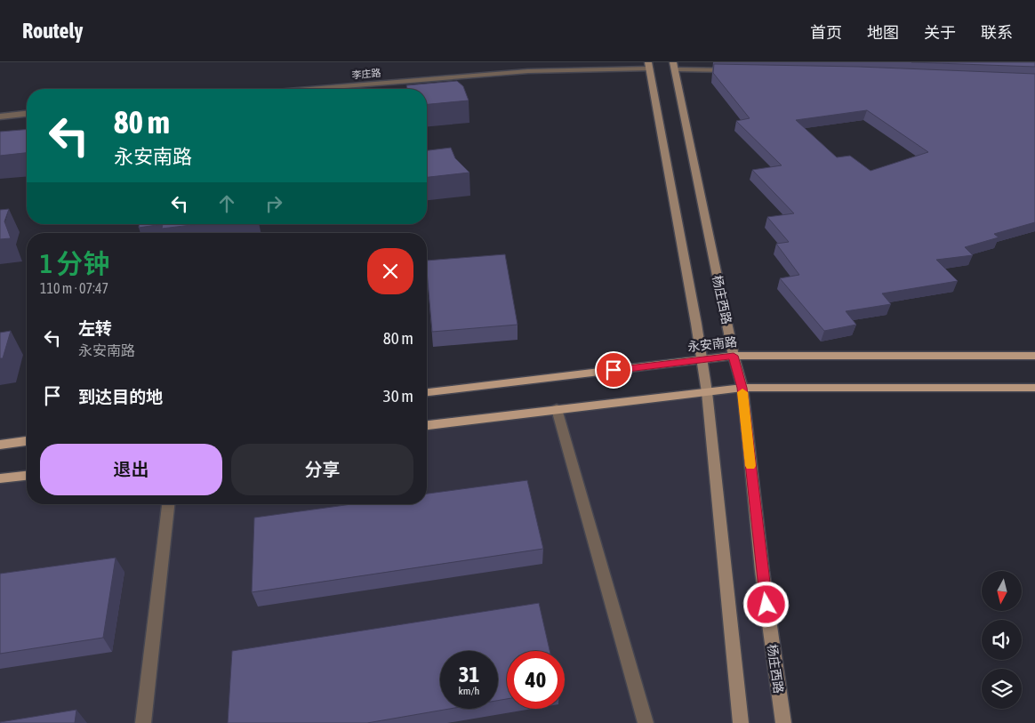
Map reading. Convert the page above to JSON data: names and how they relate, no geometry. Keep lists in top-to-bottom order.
{
  "streets": {
    "main road": ["永安南路"],
    "street": ["李庄路", "杨庄西路"]
  },
  "crossings": [
    ["杨庄西路", "永安南路"]
  ],
  "north": "bottom",
  "page": {
    "header": "Routely",
    "nav": [
      "首页",
      "地图",
      "关于",
      "联系"
    ],
    "turn": ["80 m", "永安南路"],
    "heading": ["1 分钟", "110 m · 07:47"],
    "list": [
      {
        "name": "左转",
        "note": "永安南路",
        "value": "80 m"
      },
      {
        "name": "到达目的地",
        "value": "30 m"
      }
    ],
    "buttons": ["退出", "分享"],
    "speed": "31 km/h",
    "limit": "40"
  }
}
